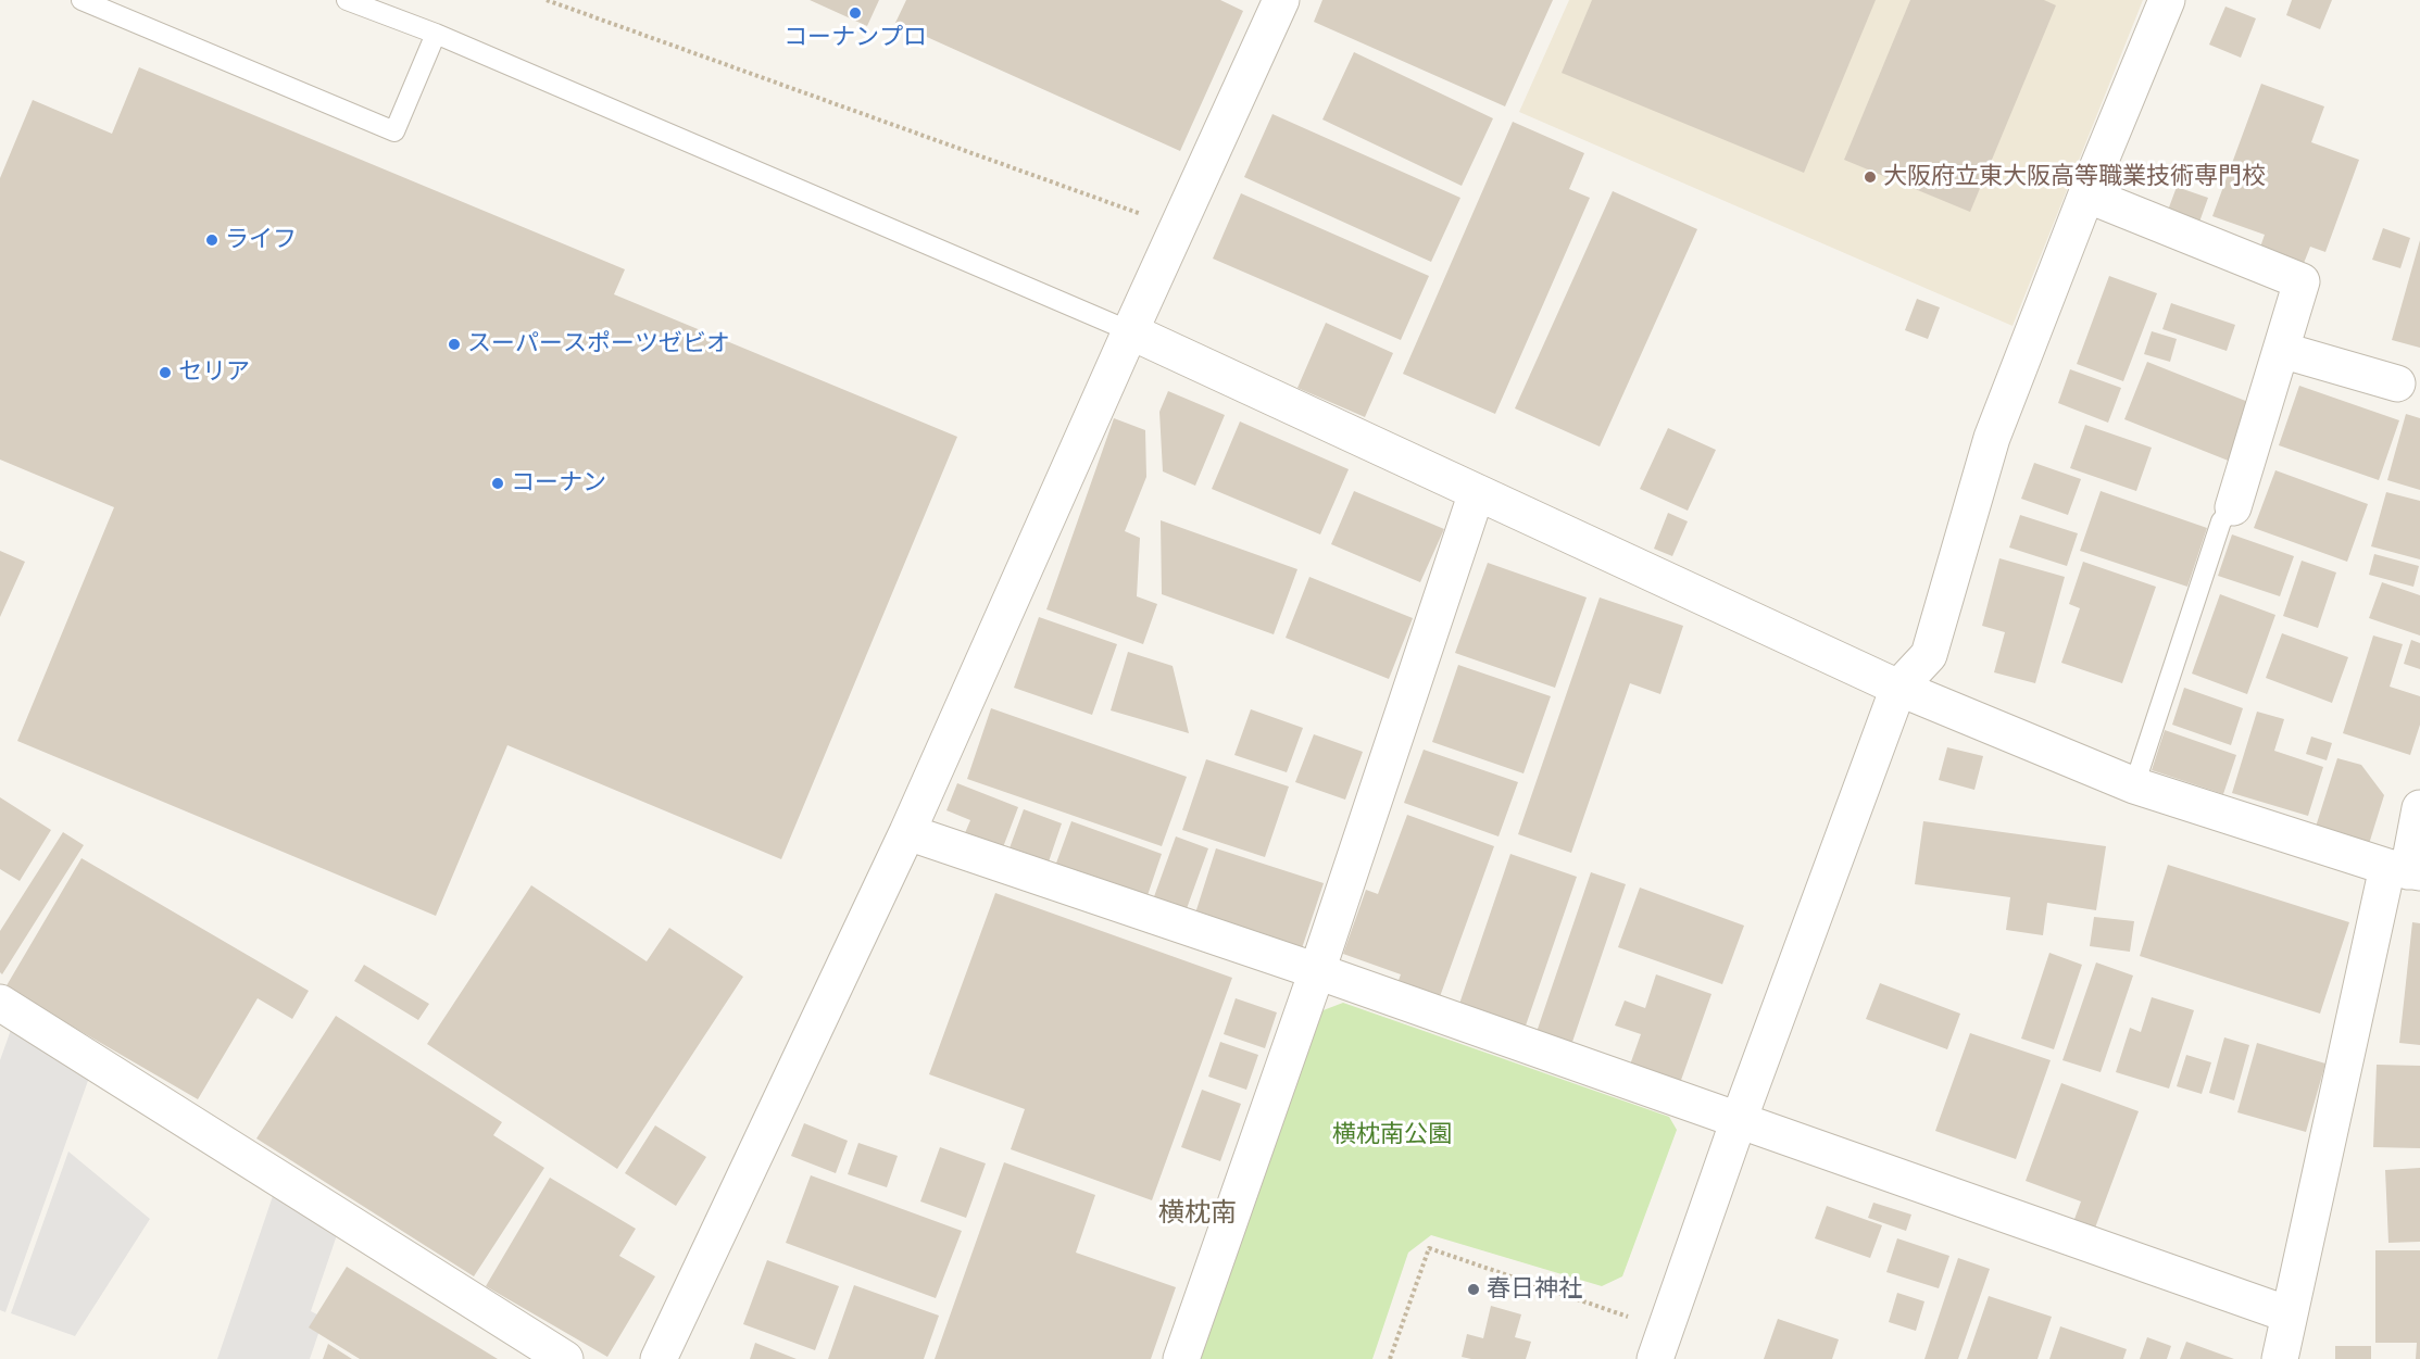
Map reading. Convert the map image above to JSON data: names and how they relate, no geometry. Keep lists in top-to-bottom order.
{
  "districts": ["横枕南"],
  "parks": ["横枕南公園"],
  "places": [
    "コーナンプロ",
    "大阪府立東大阪高等職業技術専門校",
    "ライフ",
    "スーパースポーツゼビオ",
    "セリア",
    "コーナン",
    "春日神社"
  ]
}
